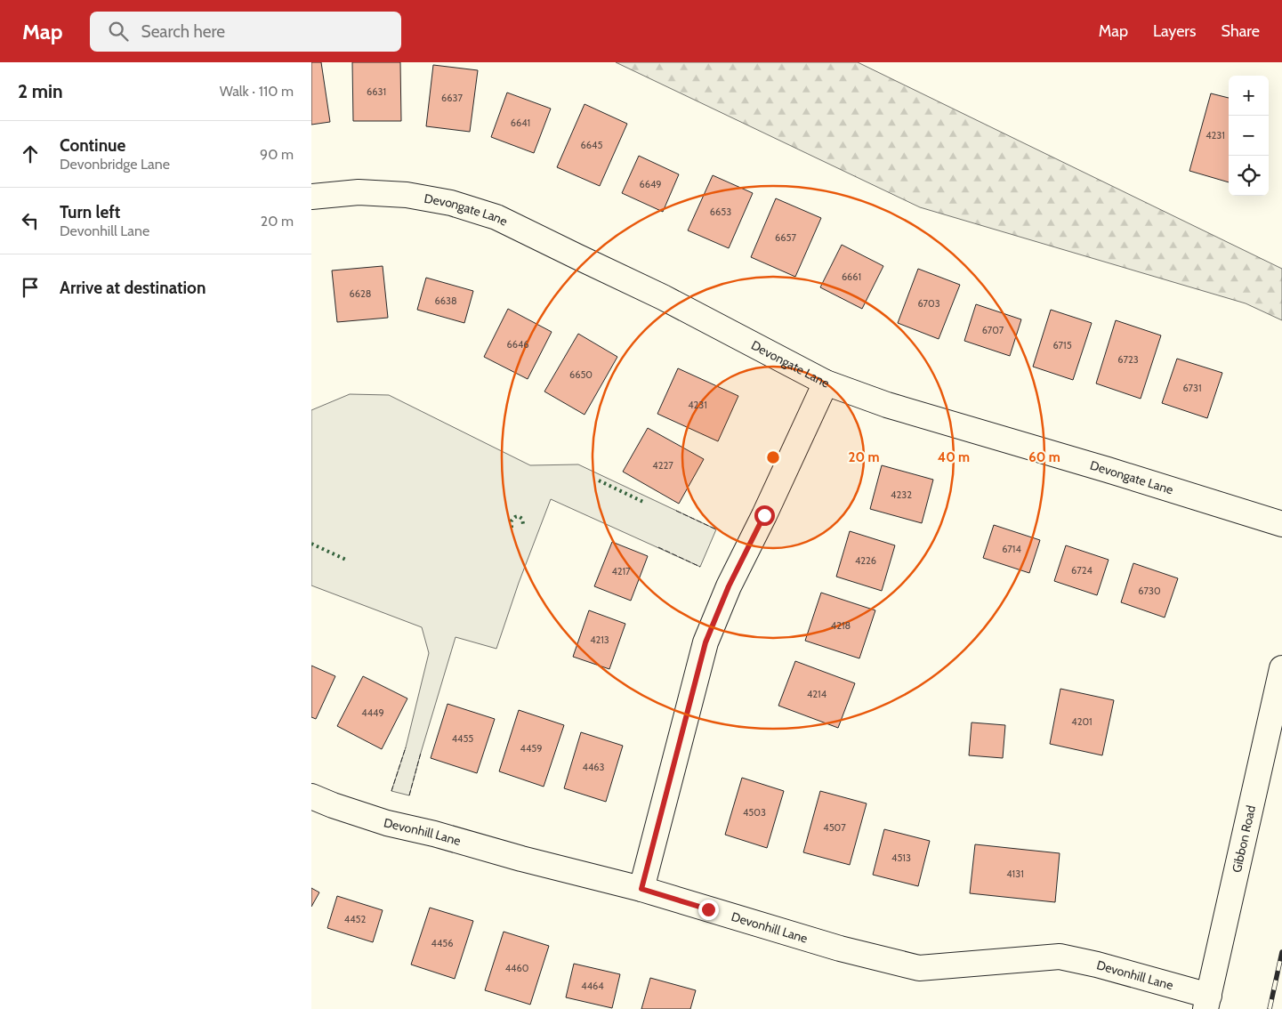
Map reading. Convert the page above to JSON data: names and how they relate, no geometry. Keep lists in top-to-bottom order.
{
  "streets": {
    "street": ["Devongate Lane", "Devonhill Lane", "Gibbon Road"]
  },
  "crossings": [
    ["Devonhill Lane", "Gibbon Road"]
  ],
  "house_numbers": [
    "6631",
    "6637",
    "6641",
    "4231",
    "6645",
    "6649",
    "6653",
    "6657",
    "6661",
    "6628",
    "6638",
    "6703",
    "6707",
    "6646",
    "6715",
    "6723",
    "6650",
    "6731",
    "4231",
    "4227",
    "4232",
    "6714",
    "4226",
    "6724",
    "4217",
    "6730",
    "4218",
    "4213",
    "4214",
    "4449",
    "4201",
    "4455",
    "4459",
    "4463",
    "4503",
    "4507",
    "4513",
    "4131",
    "4452",
    "4456",
    "4460",
    "4464"
  ],
  "page": {
    "header": "Map",
    "search": "Search here",
    "nav": ["Map", "Layers", "Share"],
    "heading": ["2 min", "Walk · 110 m"],
    "map_buttons": ["+", "−"],
    "list": [
      ["Continue", "Devonbridge Lane", "90 m"],
      ["Turn left", "Devonhill Lane", "20 m"],
      "Arrive at destination"
    ]
  },
  "rings": ["20 m", "40 m", "60 m"]
}
